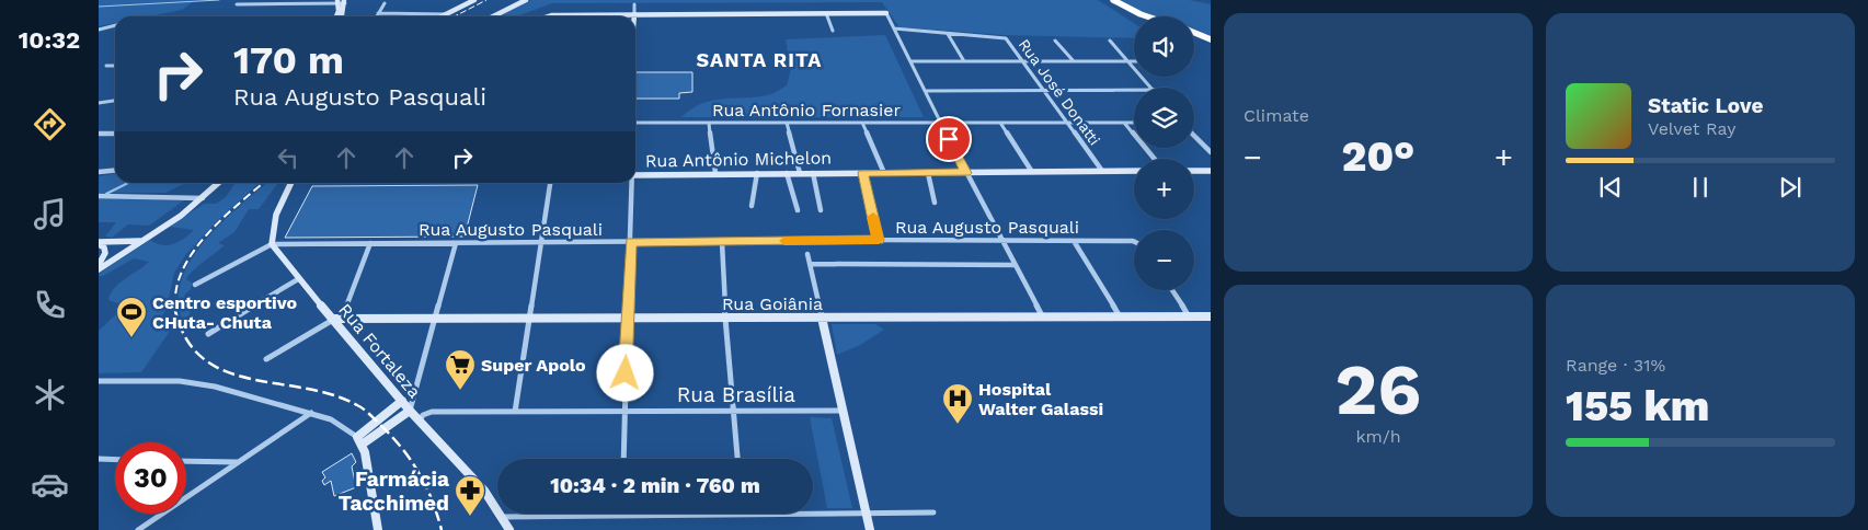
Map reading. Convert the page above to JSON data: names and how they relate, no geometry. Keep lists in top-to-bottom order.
{
  "streets": {
    "street": [
      "Rua José Donatti",
      "Rua Antônio Fornasier",
      "Rua Antônio Michelon",
      "Rua Augusto Pasquali",
      "Rua Goiânia",
      "Rua Fortaleza",
      "Rua Brasília"
    ]
  },
  "crossings": [
    ["Rua José Donatti", "Rua Antônio Fornasier"],
    ["Rua José Donatti", "Rua Antônio Michelon"],
    ["Rua Augusto Pasquali", "Rua Fortaleza"],
    ["Rua Goiânia", "Rua Fortaleza"],
    ["Rua Fortaleza", "Rua Brasília"]
  ],
  "districts": ["SANTA RITA"],
  "places": {
    "sports": ["Centro esportivo CHuta- Chuta"],
    "supermarket": ["Super Apolo"],
    "hospital": ["Hospital Walter Galassi"],
    "pharmacy": ["Farmácia Tacchimed"]
  },
  "page": {
    "tabs": "10:32",
    "tile": [
      "Climate",
      ["26", "km/h"],
      ["Range · 31%", "155 km"]
    ],
    "map_buttons": ["+", "−"],
    "turn": ["170 m", "Rua Augusto Pasquali"],
    "song": ["Static Love", "Velvet Ray"],
    "heat": ["−", "20°", "+"],
    "limit": "30",
    "trip": "10:34 · 2 min · 760 m"
  }
}
